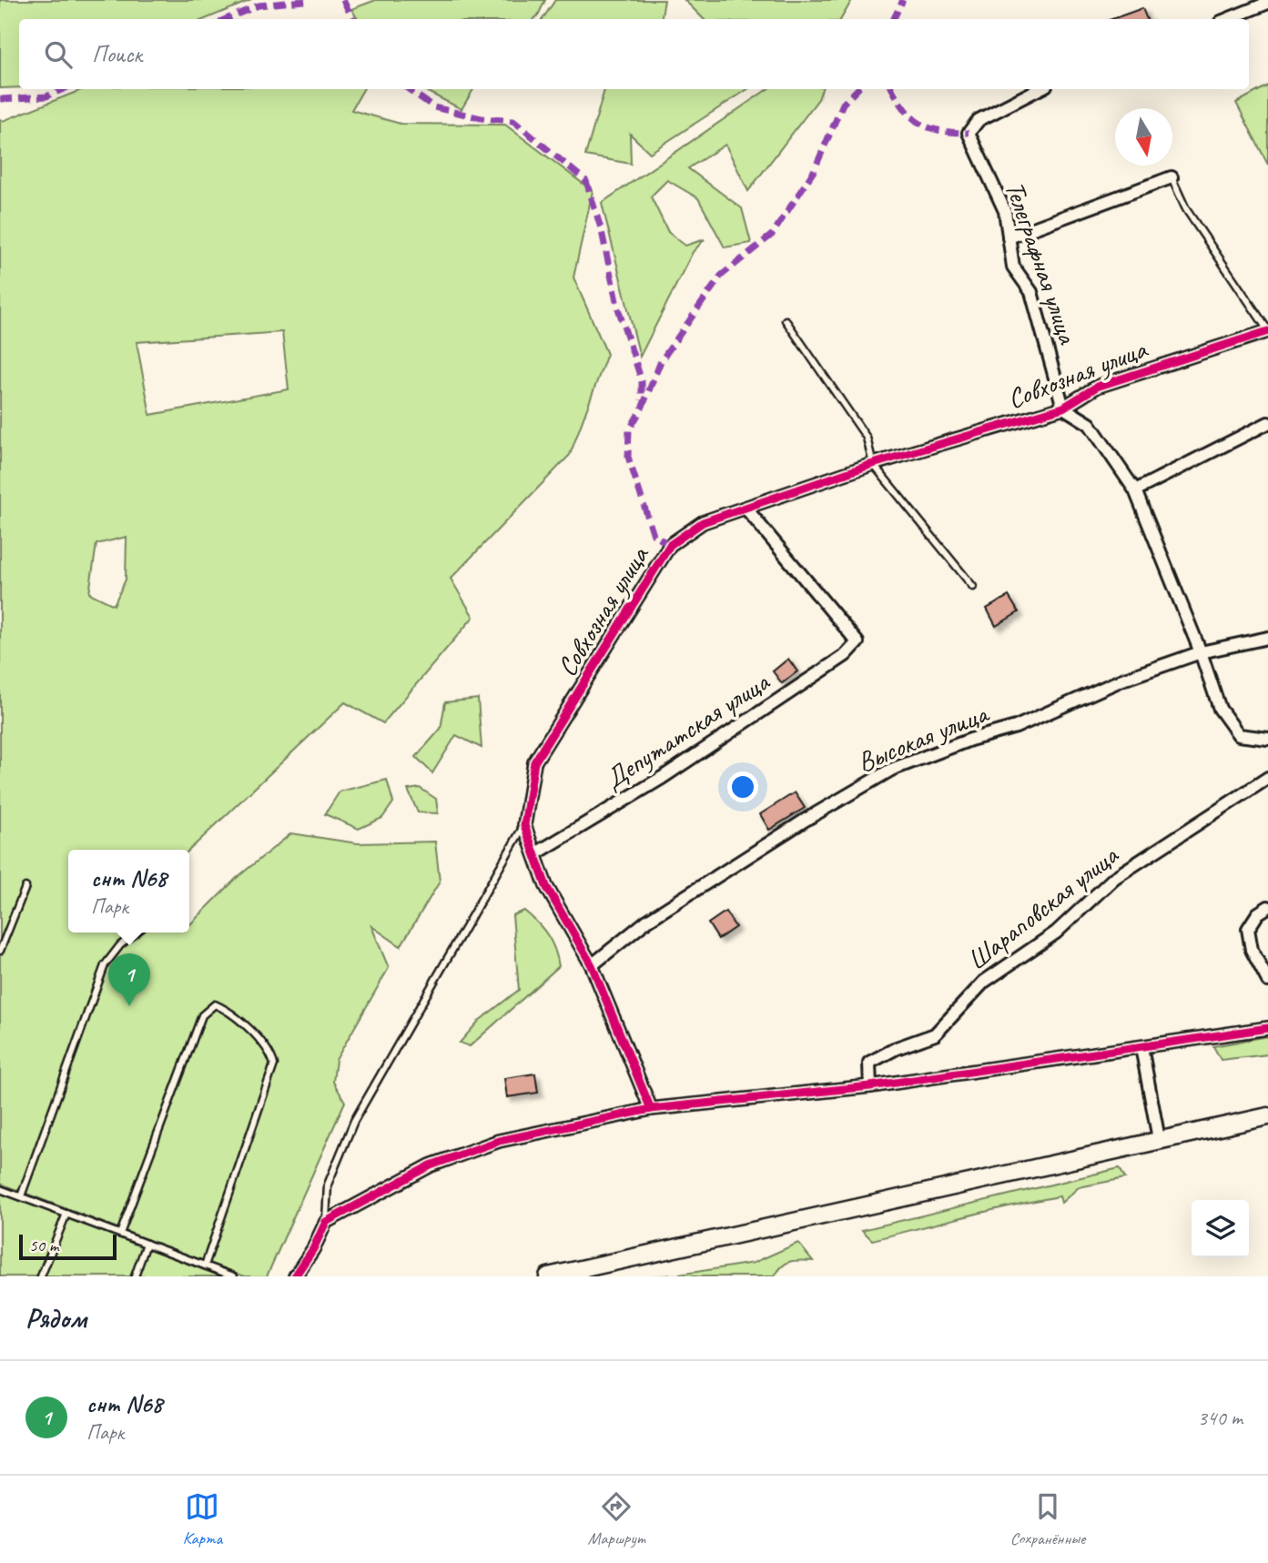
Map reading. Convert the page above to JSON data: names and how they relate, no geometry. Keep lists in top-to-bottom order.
{
  "streets": {
    "street": [
      "Телеграфная улица",
      "Совхозная улица",
      "Депутатская улица",
      "Высокая улица",
      "Шараповская улица"
    ]
  },
  "crossings": [
    ["Телеграфная улица", "Совхозная улица"],
    ["Совхозная улица", "Депутатская улица"]
  ],
  "scale_bar": "50 m",
  "north": "bottom",
  "page": {
    "search": "Поиск",
    "popup": ["снт N68", "Парк"],
    "pins": "1",
    "scale": "50 m",
    "heading": "Рядом",
    "list": [
      {
        "mark": "1",
        "name": "снт N68",
        "note": "Парк",
        "value": "340 m"
      }
    ],
    "nav": ["Карта", "Маршрут", "Сохранённые"]
  }
}
